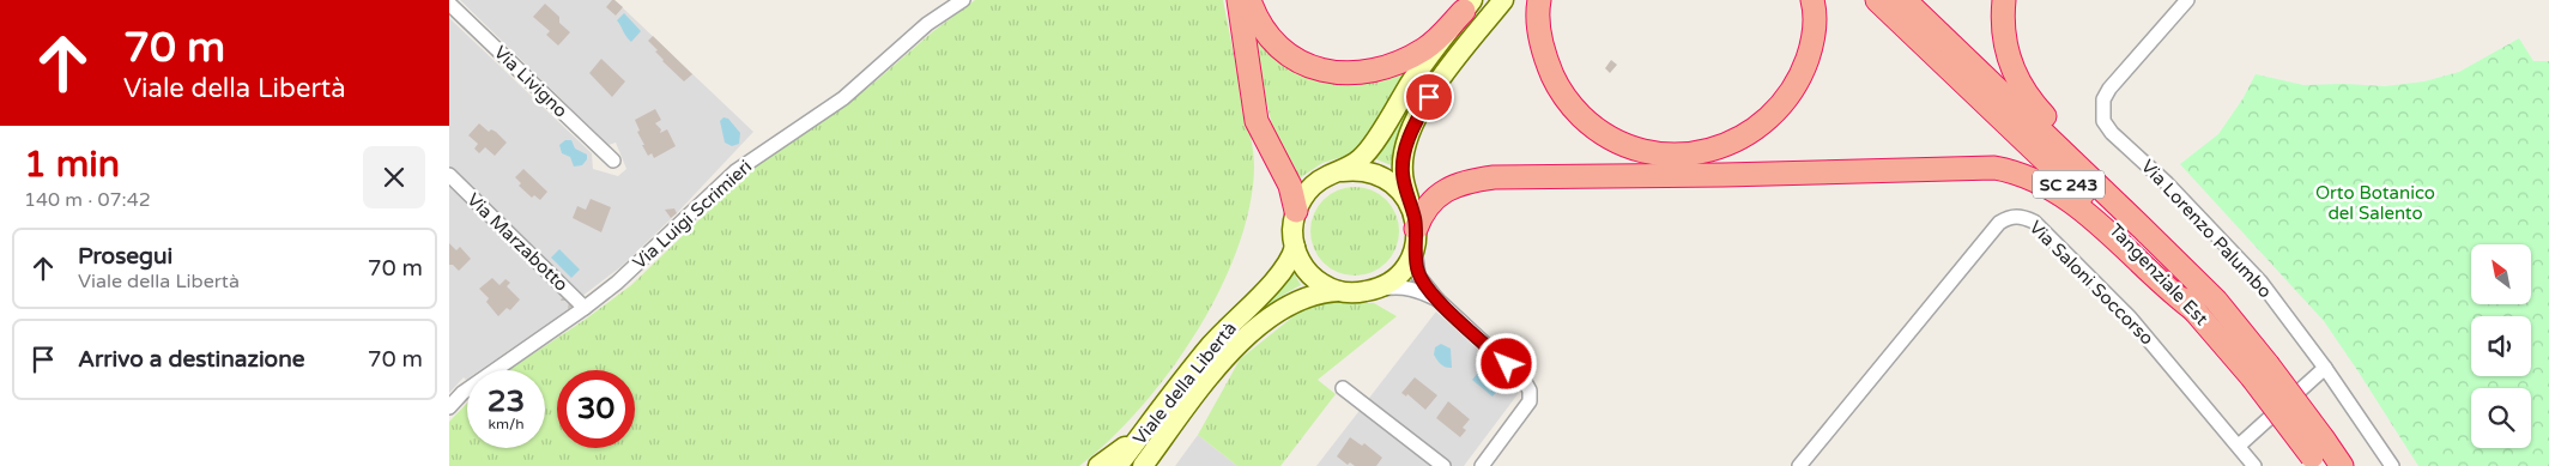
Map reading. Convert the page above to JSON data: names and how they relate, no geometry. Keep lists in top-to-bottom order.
{
  "streets": {
    "highway": ["SC 243", "Tangenziale Est"],
    "main road": ["Viale della Libertà"],
    "street": [
      "Via Livigno",
      "Via Luigi Scrimieri",
      "Via Lorenzo Palumbo",
      "Via Marzabotto",
      "Via Saloni Soccorso"
    ]
  },
  "crossings": [
    ["Via Luigi Scrimieri", "Via Marzabotto"]
  ],
  "parks": ["Orto Botanico del Salento"],
  "north": "top left",
  "page": {
    "turn": ["70 m", "Viale della Libertà"],
    "heading": ["1 min", "140 m · 07:42"],
    "list": [
      {
        "name": "Prosegui",
        "note": "Viale della Libertà",
        "value": "70 m"
      },
      {
        "name": "Arrivo a destinazione",
        "value": "70 m"
      }
    ],
    "speed": "23 km/h",
    "limit": "30"
  }
}
